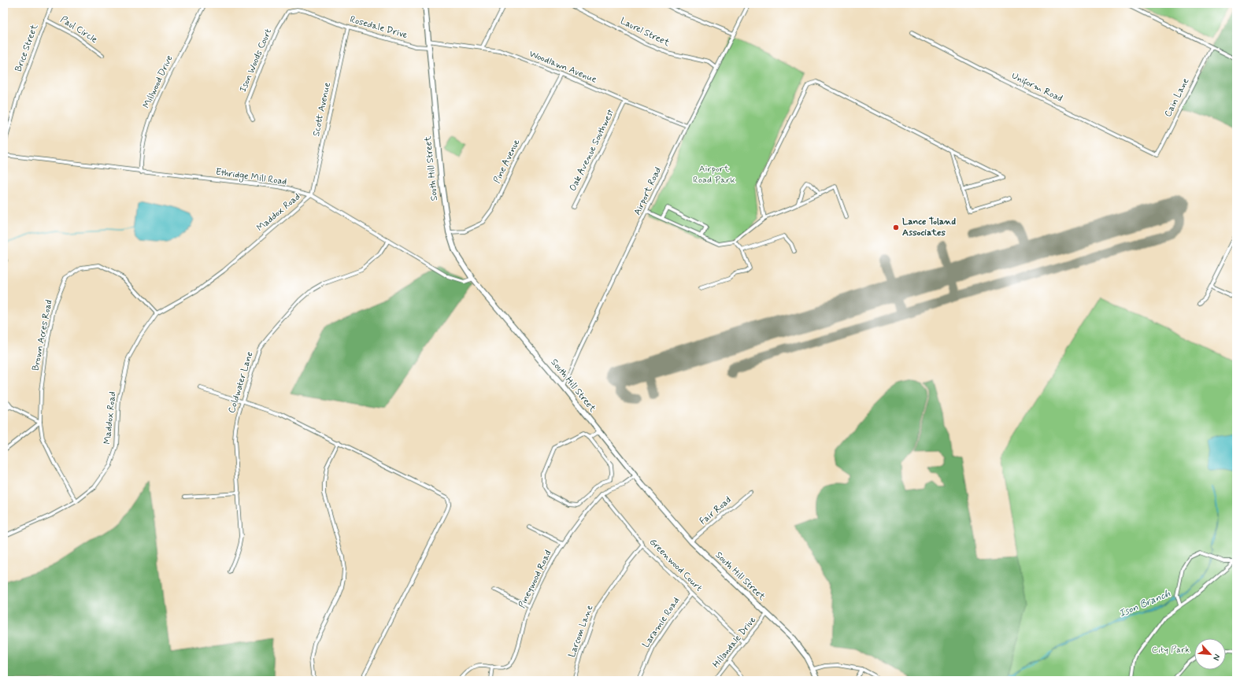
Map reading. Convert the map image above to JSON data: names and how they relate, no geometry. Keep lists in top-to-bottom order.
{
  "streets": {
    "main road": ["South Hill Street"],
    "street": [
      "Rosedale Drive",
      "Paul Circle",
      "Laurel Street",
      "Brice Street",
      "Ison Woods Court",
      "Woodlawn Avenue",
      "Millwood Drive",
      "Uniform Road",
      "Cain Lane",
      "Scott Avenue",
      "Oak Avenue Southwest",
      "Pine Avenue",
      "Ethridge Mill Road",
      "Airport Road",
      "Maddox Road",
      "Brown Acres Road",
      "Coldwater Lane",
      "Fair Road",
      "Greenwood Court",
      "Pineywood Road",
      "Laramie Road",
      "Larcom Lane",
      "Hillandale Drive"
    ]
  },
  "crossings": [
    ["Rosedale Drive", "Ison Woods Court"],
    ["Rosedale Drive", "Scott Avenue"],
    ["Rosedale Drive", "South Hill Street"],
    ["Paul Circle", "Brice Street"],
    ["Laurel Street", "Airport Road"],
    ["Woodlawn Avenue", "Oak Avenue Southwest"],
    ["Woodlawn Avenue", "Pine Avenue"],
    ["Woodlawn Avenue", "South Hill Street"],
    ["Woodlawn Avenue", "Airport Road"],
    ["Millwood Drive", "Ethridge Mill Road"],
    ["Uniform Road", "Cain Lane"],
    ["Scott Avenue", "Ethridge Mill Road"],
    ["Scott Avenue", "Maddox Road"],
    ["Pine Avenue", "South Hill Street"],
    ["South Hill Street", "Ethridge Mill Road"],
    ["South Hill Street", "Airport Road"],
    ["South Hill Street", "Fair Road"],
    ["South Hill Street", "Pineywood Road"],
    ["South Hill Street", "Hillandale Drive"],
    ["Ethridge Mill Road", "Maddox Road"],
    ["Ethridge Mill Road", "Coldwater Lane"],
    ["Maddox Road", "Brown Acres Road"],
    ["Greenwood Court", "Pineywood Road"],
    ["Greenwood Court", "Laramie Road"],
    ["Greenwood Court", "Larcom Lane"],
    ["Greenwood Court", "Hillandale Drive"]
  ],
  "water": ["Ison Branch"],
  "parks": ["Airport Road Park", "City Park"],
  "places": ["Lance Toland Associates"],
  "north": "bottom right"
}
